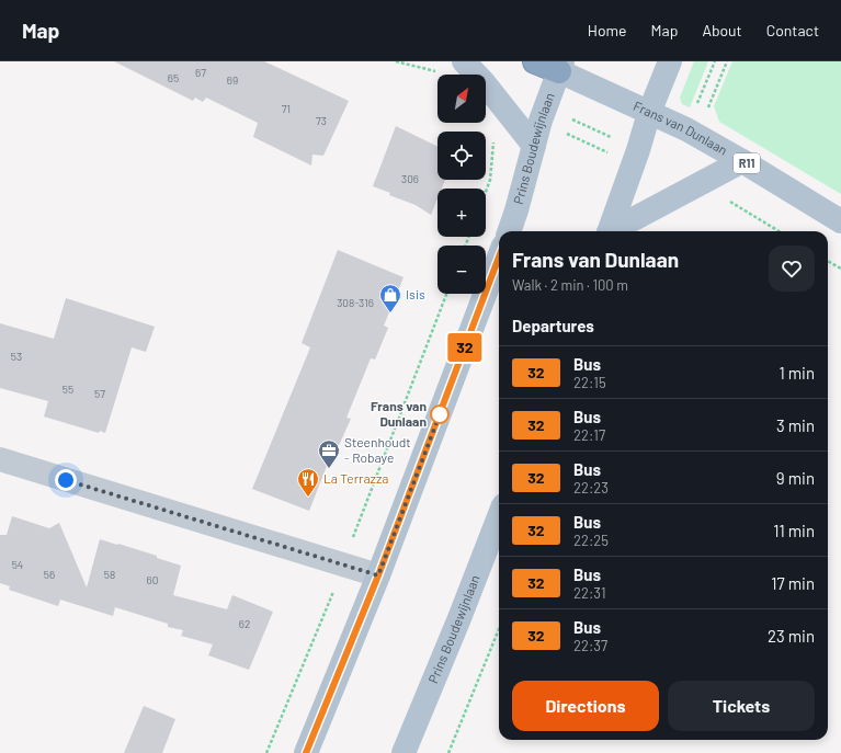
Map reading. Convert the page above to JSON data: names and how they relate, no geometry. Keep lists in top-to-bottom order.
{
  "streets": {
    "highway": ["R11"],
    "main road": ["Frans van Dunlaan", "Prins Boudewijnlaan"]
  },
  "crossings": [
    ["Frans van Dunlaan", "Prins Boudewijnlaan"],
    ["Frans van Dunlaan", "R11"],
    ["Prins Boudewijnlaan", "R11"]
  ],
  "places": {
    "shop": ["Isis"],
    "other": ["Frans van Dunlaan"],
    "office": ["Steenhoudt - Robaye"],
    "restaurant": ["La Terrazza"]
  },
  "lines": ["bus line 32"],
  "house_numbers": [
    "67",
    "65",
    "69",
    "71",
    "73",
    "306",
    "308-316",
    "53",
    "55",
    "57",
    "54",
    "56",
    "58",
    "60",
    "62"
  ],
  "north": "top right",
  "page": {
    "header": "Map",
    "nav": [
      "Home",
      "Map",
      "About",
      "Contact"
    ],
    "on_map": "32",
    "map_buttons": ["+", "−"],
    "heading": [
      ["Frans van Dunlaan", "Walk · 2 min · 100 m"],
      "Departures"
    ],
    "list": [
      {
        "mark": "32",
        "name": "Bus",
        "note": "22:15",
        "value": "1 min"
      },
      {
        "mark": "32",
        "name": "Bus",
        "note": "22:17",
        "value": "3 min"
      },
      {
        "mark": "32",
        "name": "Bus",
        "note": "22:23",
        "value": "9 min"
      },
      {
        "mark": "32",
        "name": "Bus",
        "note": "22:25",
        "value": "11 min"
      },
      {
        "mark": "32",
        "name": "Bus",
        "note": "22:31",
        "value": "17 min"
      },
      {
        "mark": "32",
        "name": "Bus",
        "note": "22:37",
        "value": "23 min"
      }
    ],
    "buttons": ["Directions", "Tickets"]
  }
}
